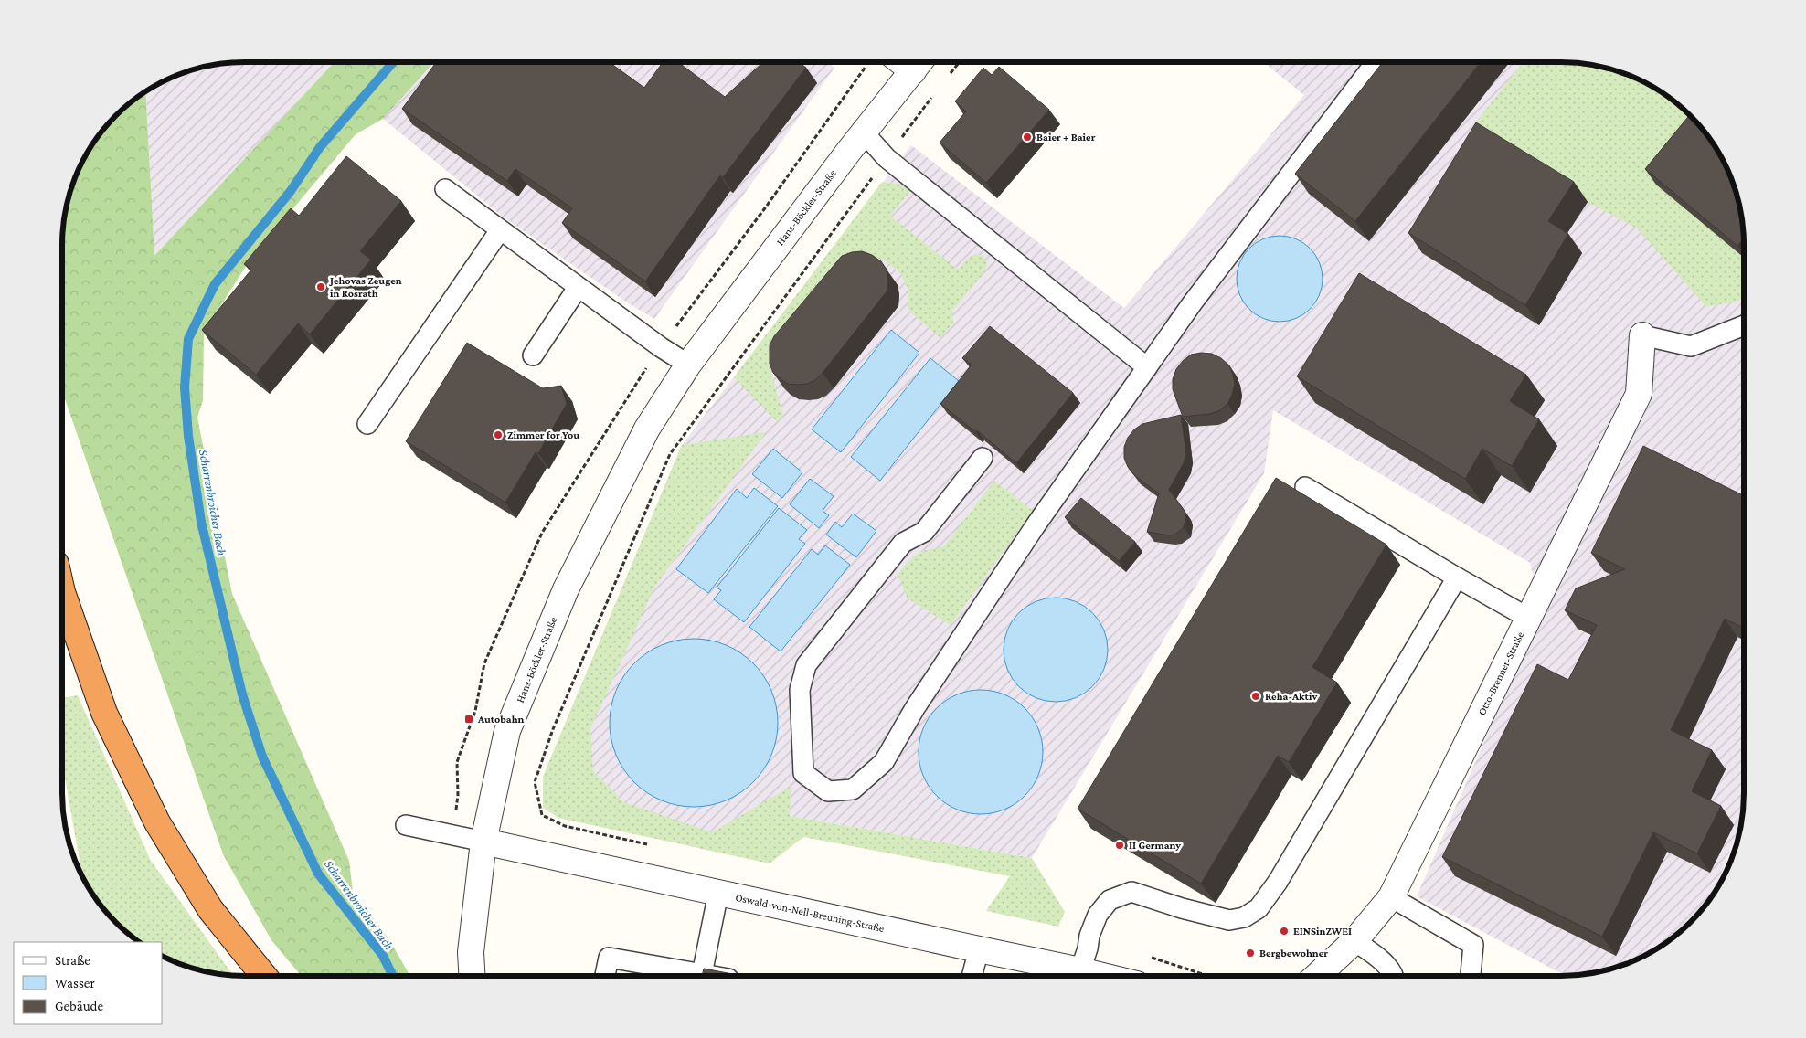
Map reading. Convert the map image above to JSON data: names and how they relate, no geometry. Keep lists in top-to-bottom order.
{
  "streets": {
    "street": ["Hans-Böckler-Straße", "Otto-Brenner-Straße", "Oswald-von-Nell-Breuning-Straße"]
  },
  "crossings": [
    ["Hans-Böckler-Straße", "Oswald-von-Nell-Breuning-Straße"]
  ],
  "water": ["Scharrenbroicher Bach"],
  "places": {
    "other": [
      "Baier + Baier",
      "Jehovas Zeugen in Rösrath",
      "Zimmer for You",
      "Reha-Aktiv",
      "II Germany",
      "EINSinZWEI",
      "Bergbewohner"
    ],
    "transit": ["Autobahn"]
  },
  "legend": ["Straße", "Wasser", "Gebäude"]
}
